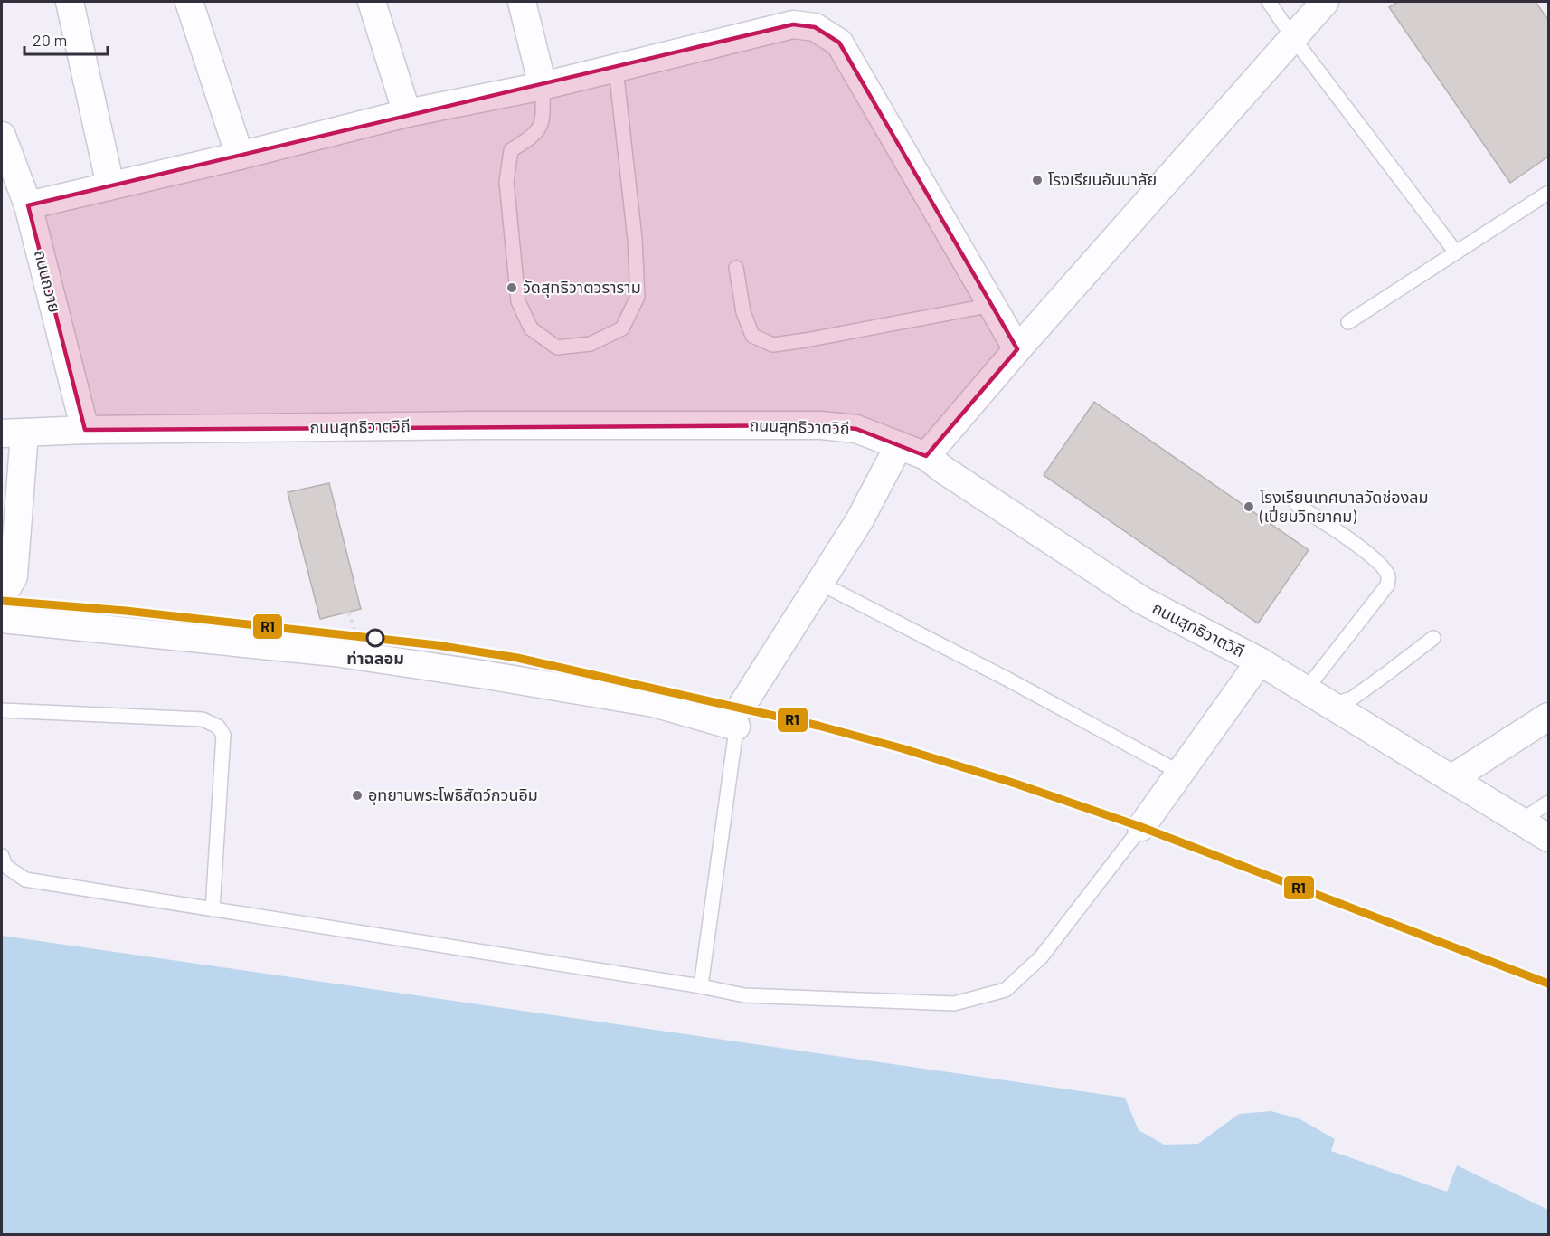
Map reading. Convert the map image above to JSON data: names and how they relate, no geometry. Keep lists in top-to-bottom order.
{
  "streets": {
    "street": ["ถนนถวาย", "ถนนสุทธิวาตวิถี"]
  },
  "crossings": [
    ["ถนนถวาย", "ถนนสุทธิวาตวิถี"]
  ],
  "places": [
    "โรงเรียนอันนาลัย",
    "วัดสุทธิวาตวราราม",
    "โรงเรียนเทศบาลวัดช่องลม (เปี่ยมวิทยาคม)",
    "ท่าฉลอม",
    "อุทยานพระโพธิสัตว์กวนอิม"
  ],
  "lines": ["transit line R1"],
  "scale_bar": "20 m"
}
